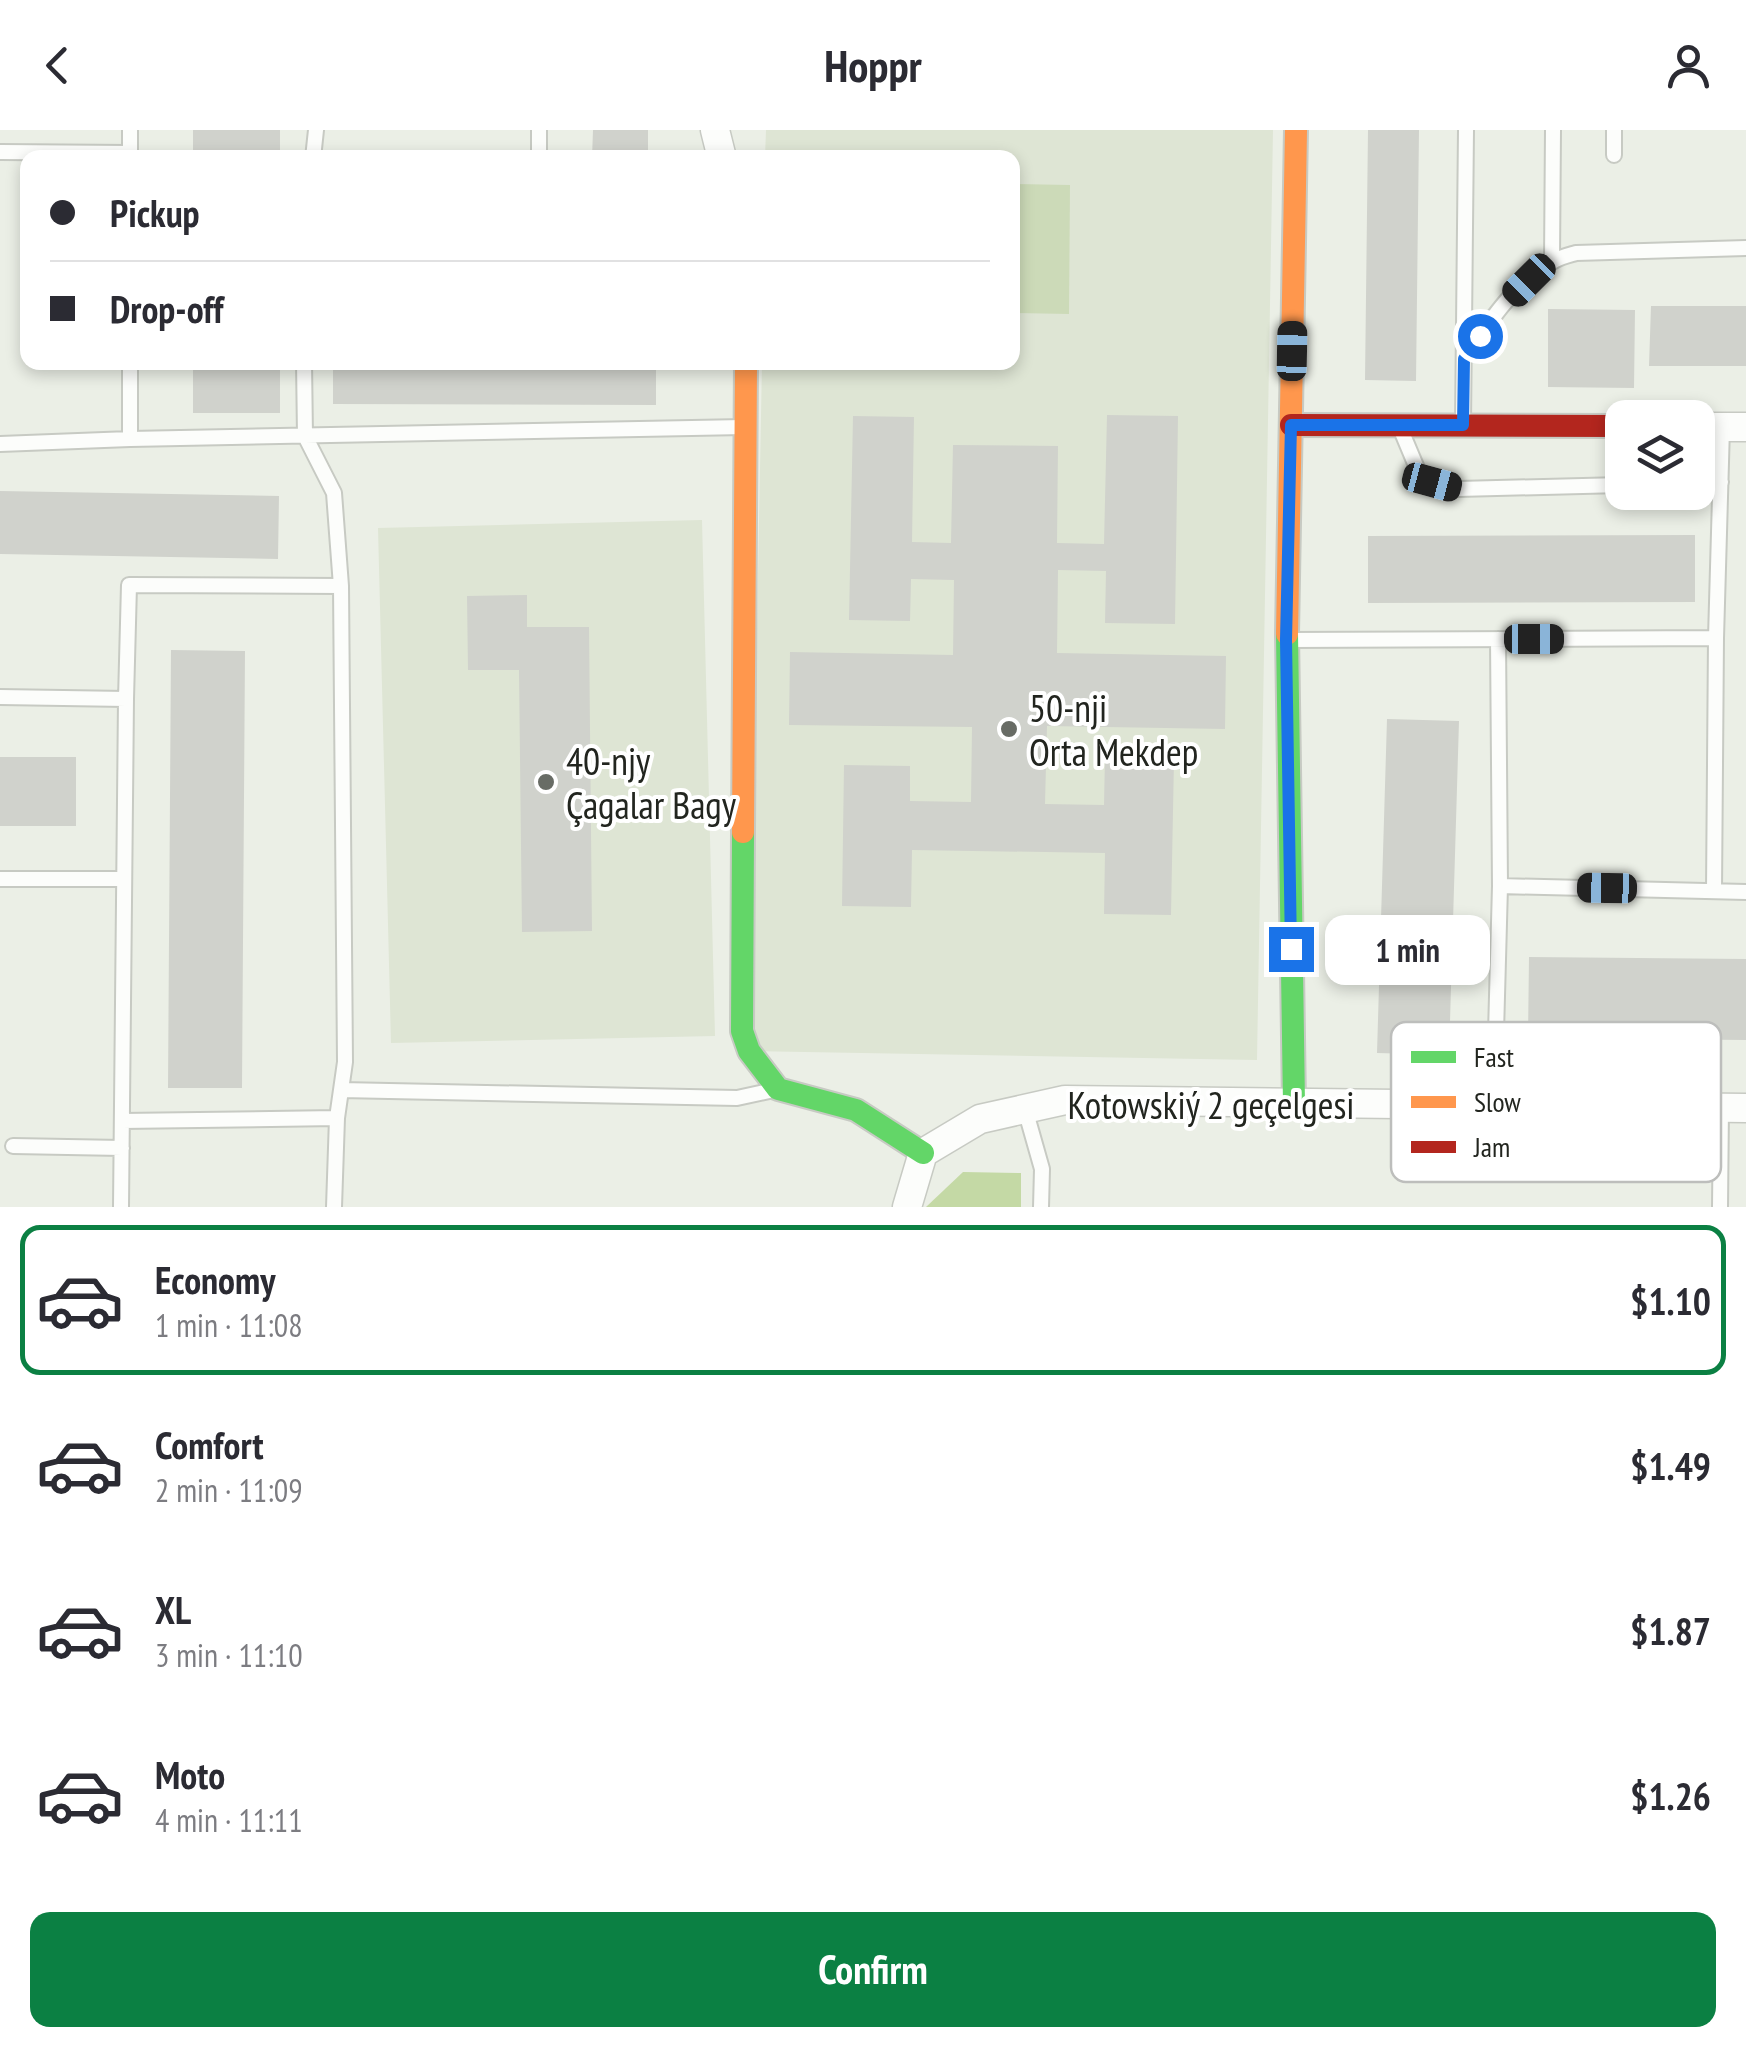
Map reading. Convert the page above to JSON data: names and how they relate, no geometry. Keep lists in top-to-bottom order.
{
  "streets": {
    "street": ["Kotowskiý 2 geçelgesi"]
  },
  "places": ["50-nji Orta Mekdep", "40-njy Çagalar Bagy"],
  "legend": ["Fast", "Slow", "Jam"],
  "page": {
    "header": "Hoppr",
    "banner": ["Pickup", "Drop-off"],
    "bubble": "1 min",
    "list": [
      {
        "name": "Economy",
        "note": "1 min · 11:08",
        "value": "$1.10"
      },
      {
        "name": "Comfort",
        "note": "2 min · 11:09",
        "value": "$1.49"
      },
      {
        "name": "XL",
        "note": "3 min · 11:10",
        "value": "$1.87"
      },
      {
        "name": "Moto",
        "note": "4 min · 11:11",
        "value": "$1.26"
      }
    ],
    "buttons": "Confirm"
  }
}
